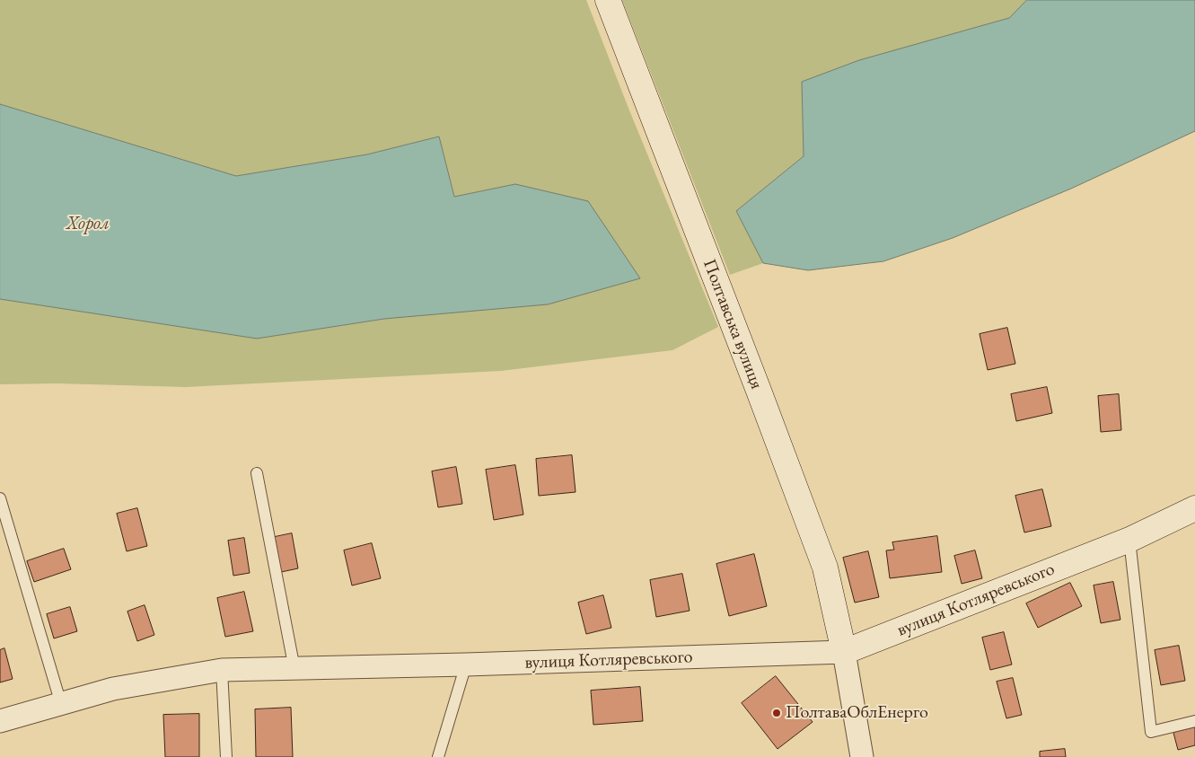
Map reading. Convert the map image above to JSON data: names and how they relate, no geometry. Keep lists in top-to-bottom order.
{
  "streets": {
    "street": ["Полтавська вулиця", "вулиця Котляревського"]
  },
  "crossings": [
    ["Полтавська вулиця", "вулиця Котляревського"]
  ],
  "water": ["Хорол"],
  "places": ["ПолтаваОблЕнерго"]
}
